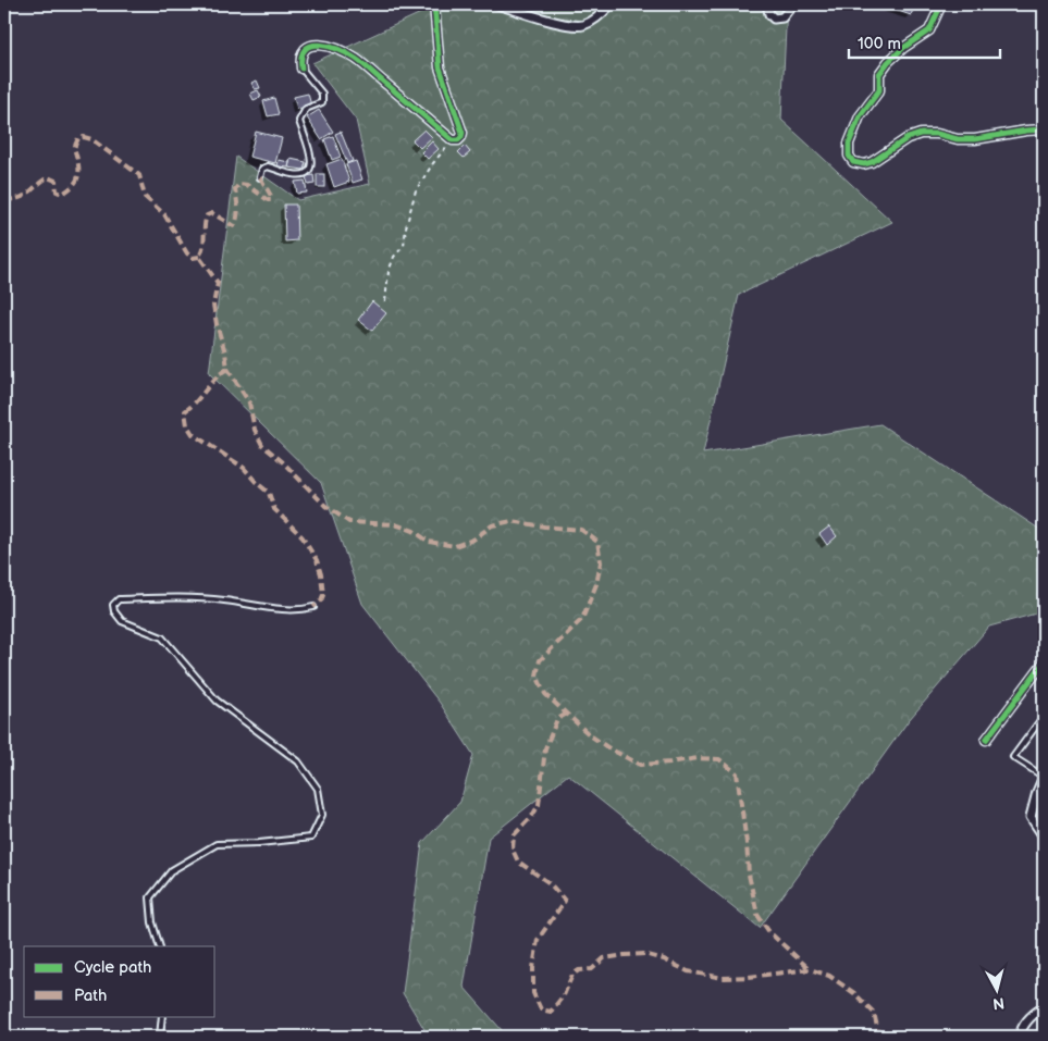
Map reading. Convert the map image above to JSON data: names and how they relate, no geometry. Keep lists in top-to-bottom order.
{
  "legend": ["Cycle path", "Path"],
  "scale_bar": "100 m",
  "north": "bottom"
}
